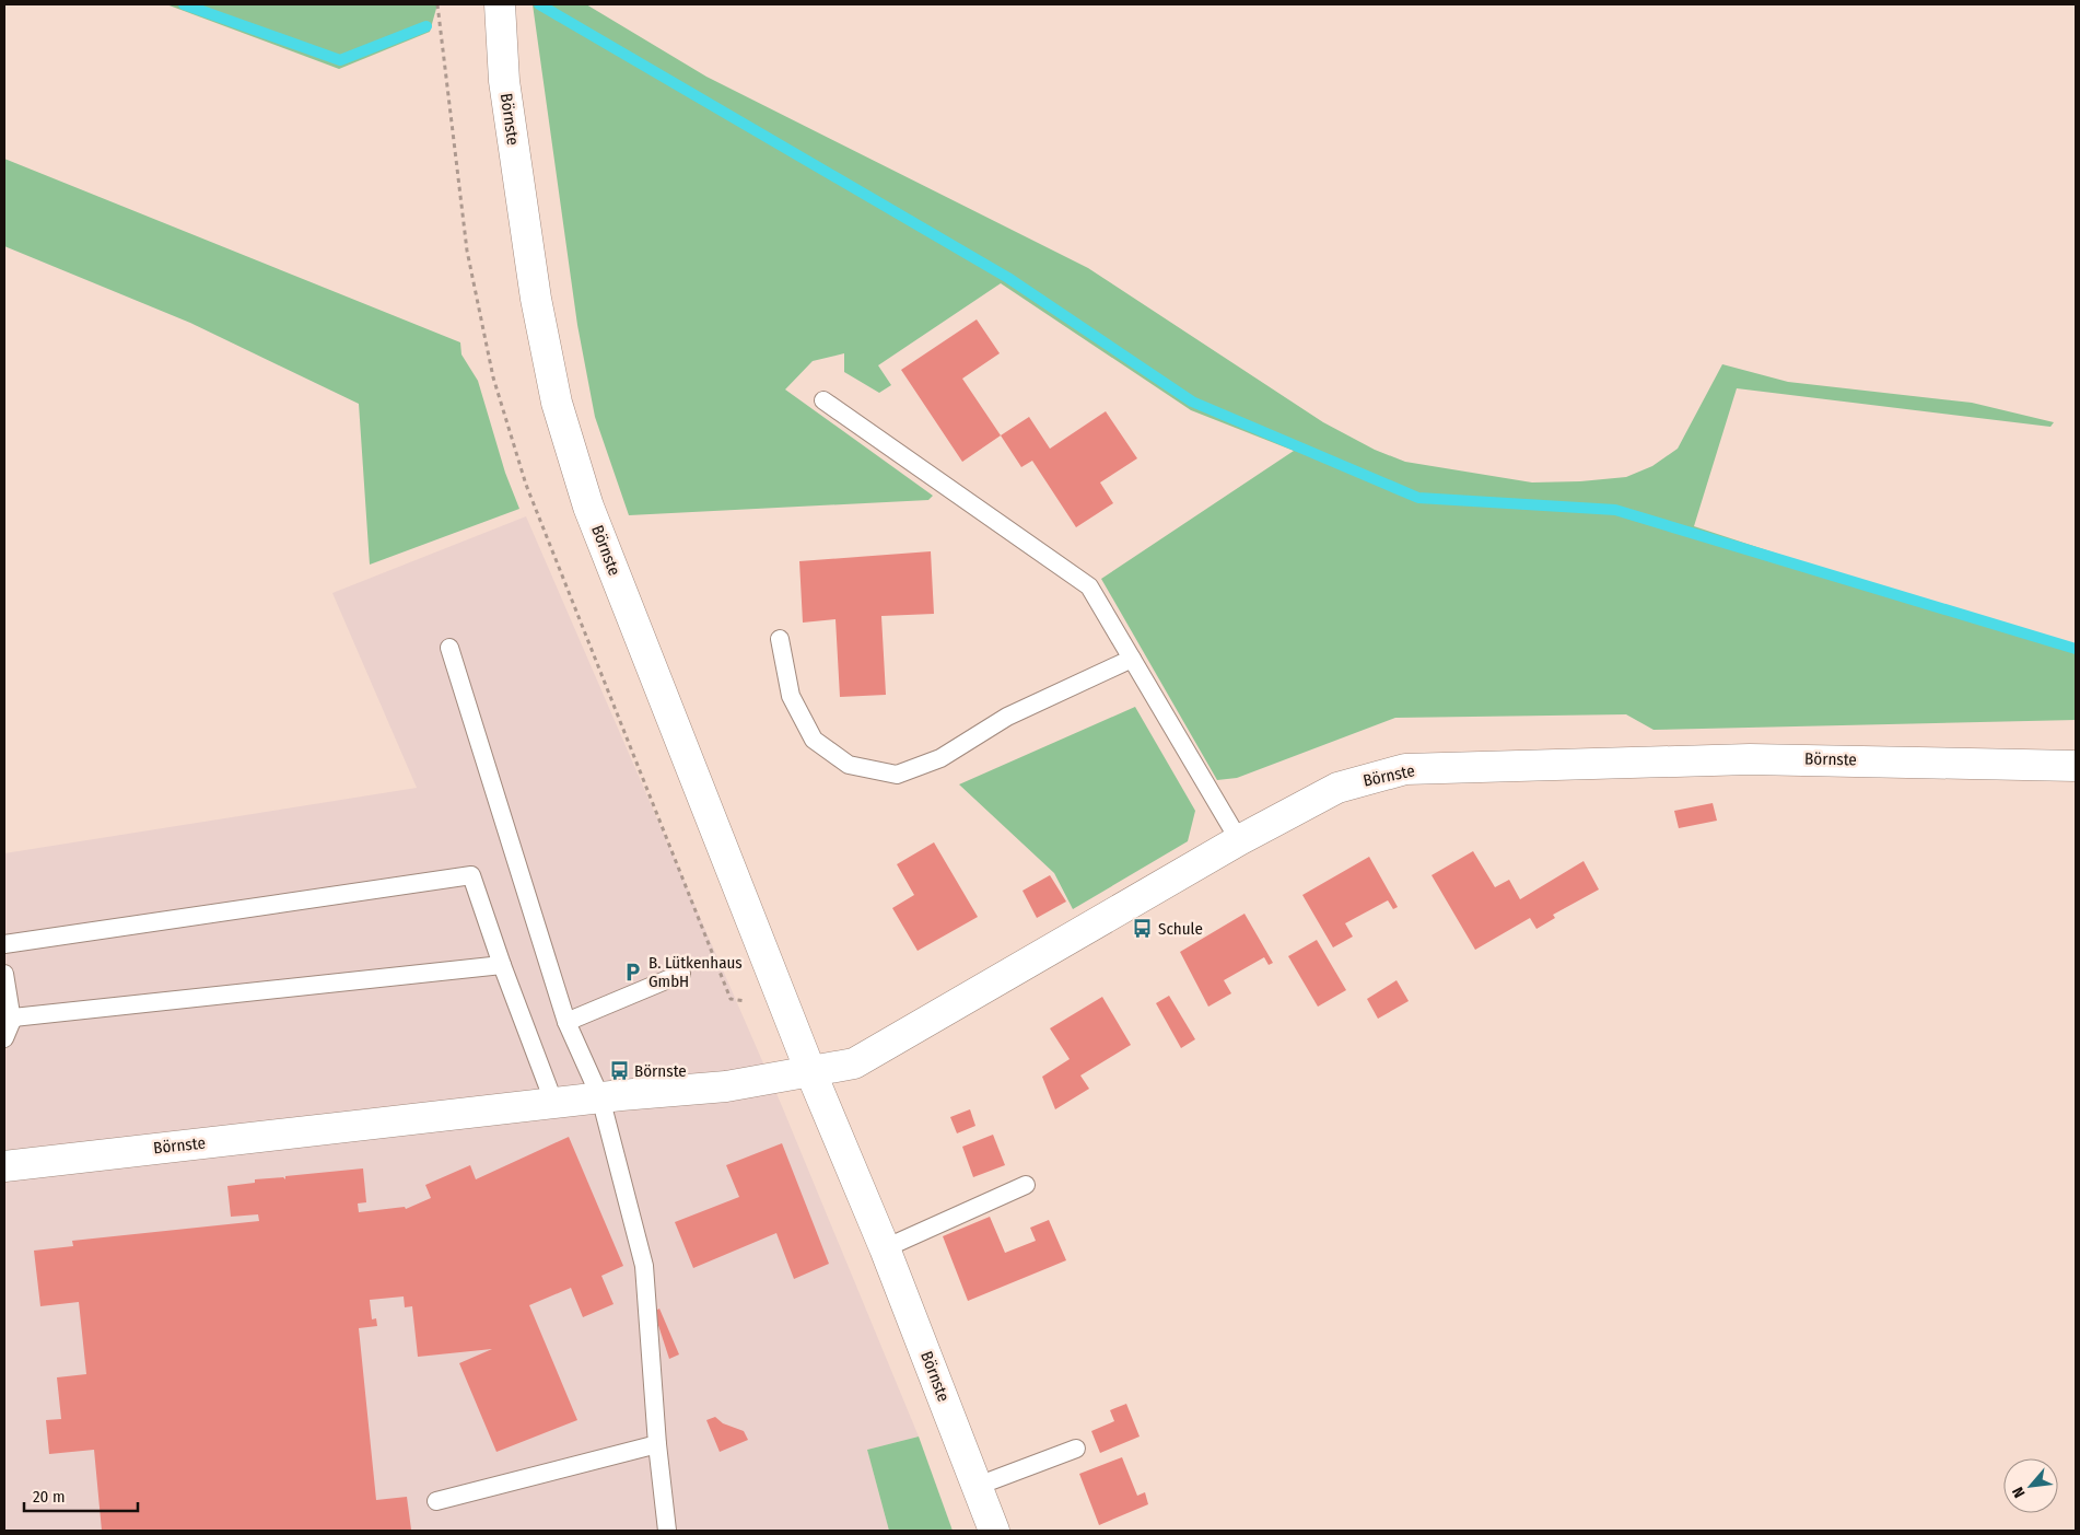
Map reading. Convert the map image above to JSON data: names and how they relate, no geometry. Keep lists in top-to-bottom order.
{
  "streets": {
    "street": ["Börnste"]
  },
  "places": {
    "bus stop": ["Schule", "Börnste"],
    "parking": ["B. Lütkenhaus GmbH"]
  },
  "scale_bar": "20 m",
  "north": "bottom left"
}
